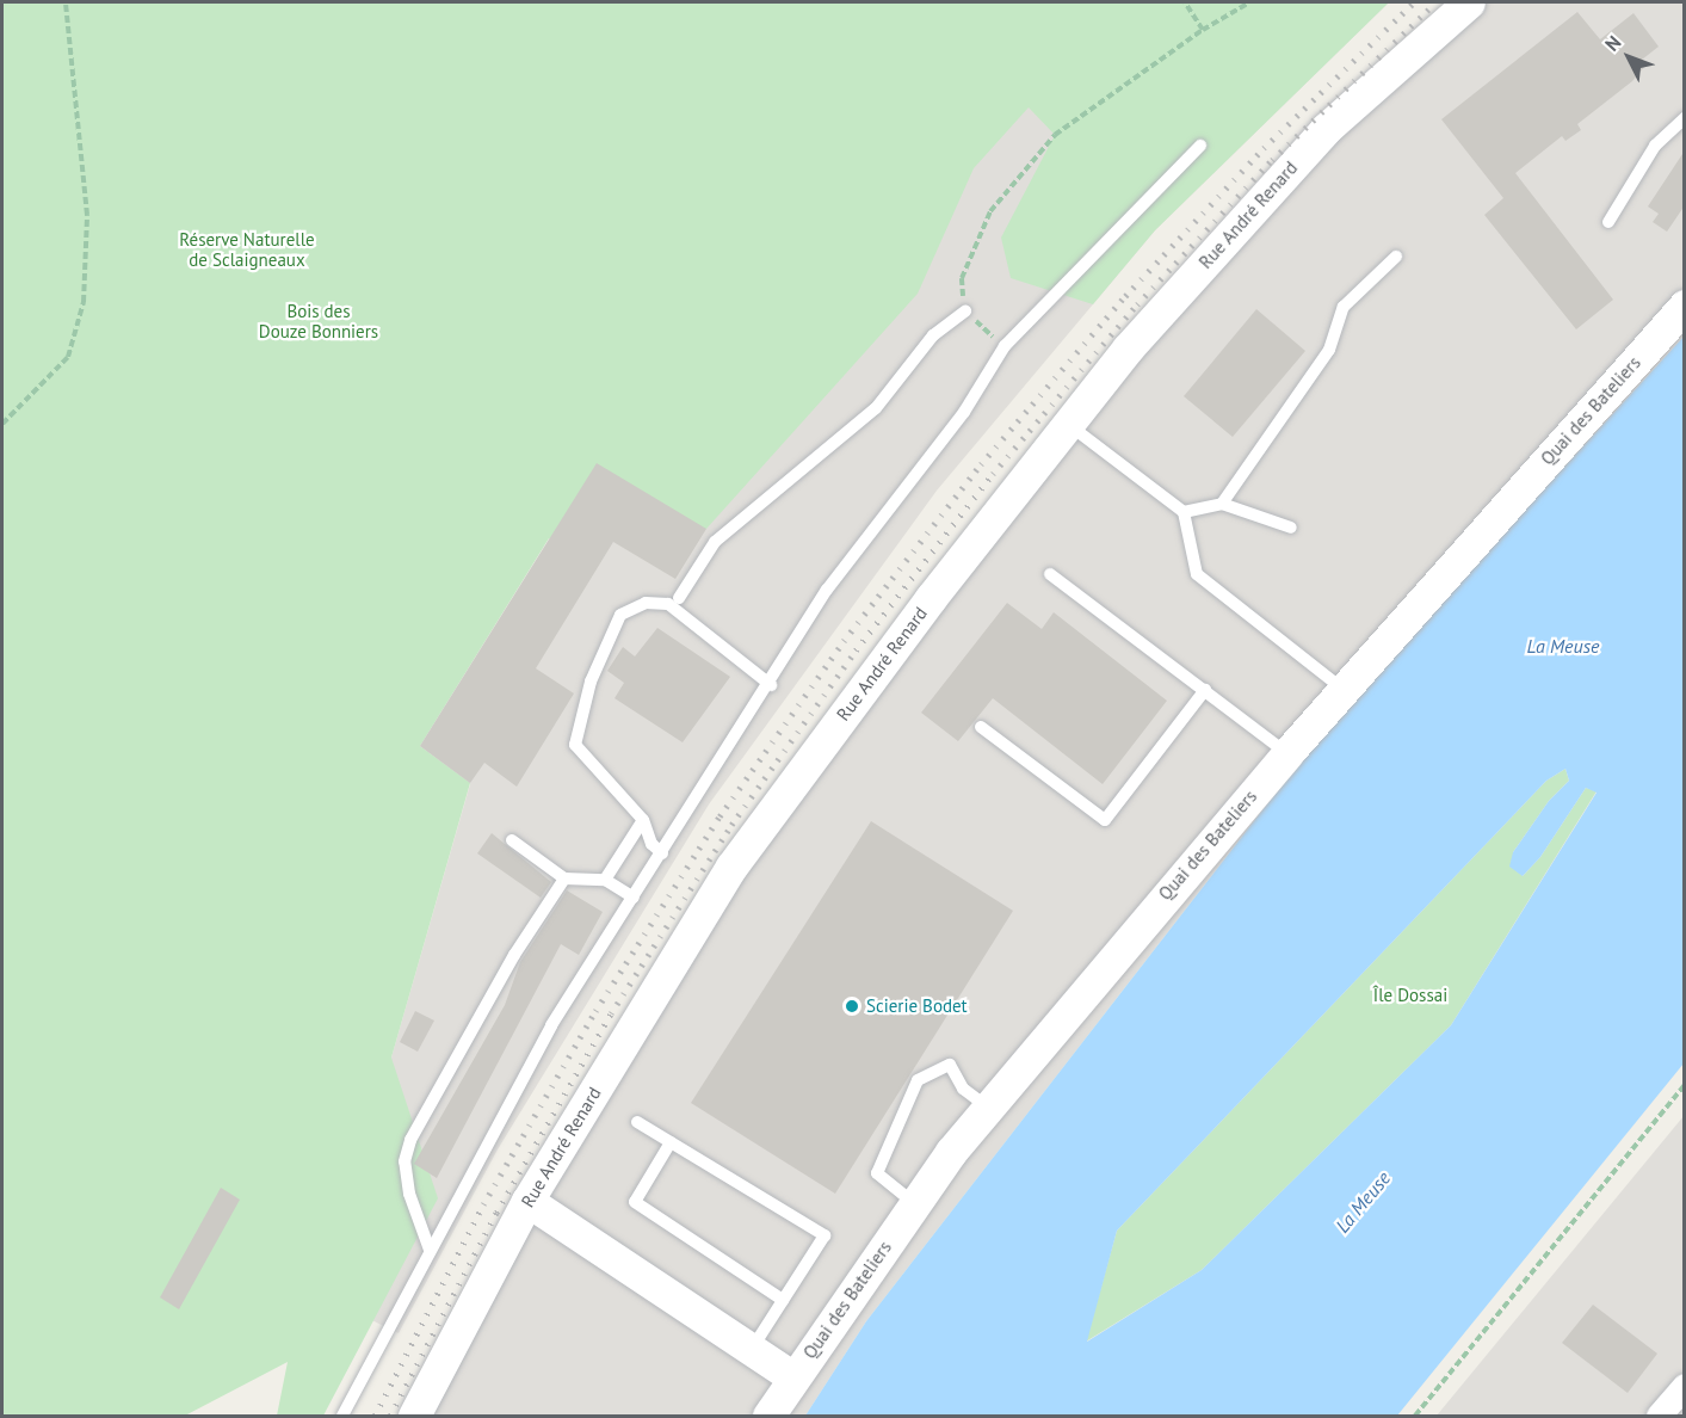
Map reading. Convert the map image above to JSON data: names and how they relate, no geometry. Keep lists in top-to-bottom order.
{
  "streets": {
    "street": ["Rue André Renard", "Quai des Bateliers"]
  },
  "water": ["La Meuse"],
  "parks": ["Réserve Naturelle de Sclaigneaux", "Bois des Douze Bonniers", "Île Dossai"],
  "places": ["Scierie Bodet"],
  "north": "top left"
}
